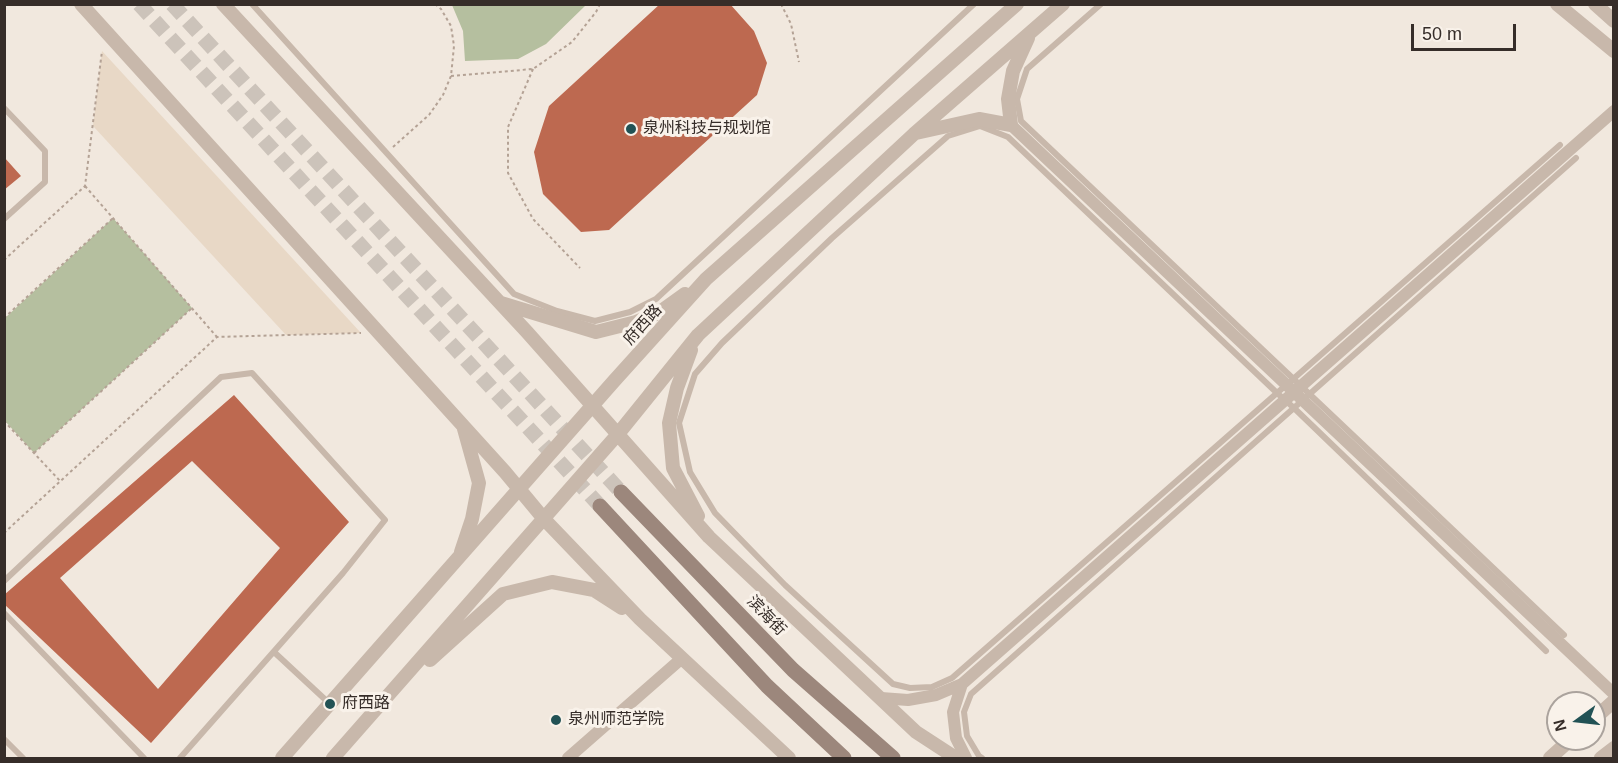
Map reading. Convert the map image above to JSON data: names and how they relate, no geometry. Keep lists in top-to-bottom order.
{
  "streets": {
    "main road": ["滨海街"],
    "street": ["府西路"]
  },
  "places": ["泉州科技与规划馆", "府西路", "泉州师范学院"],
  "scale_bar": "50 m",
  "north": "left"
}
